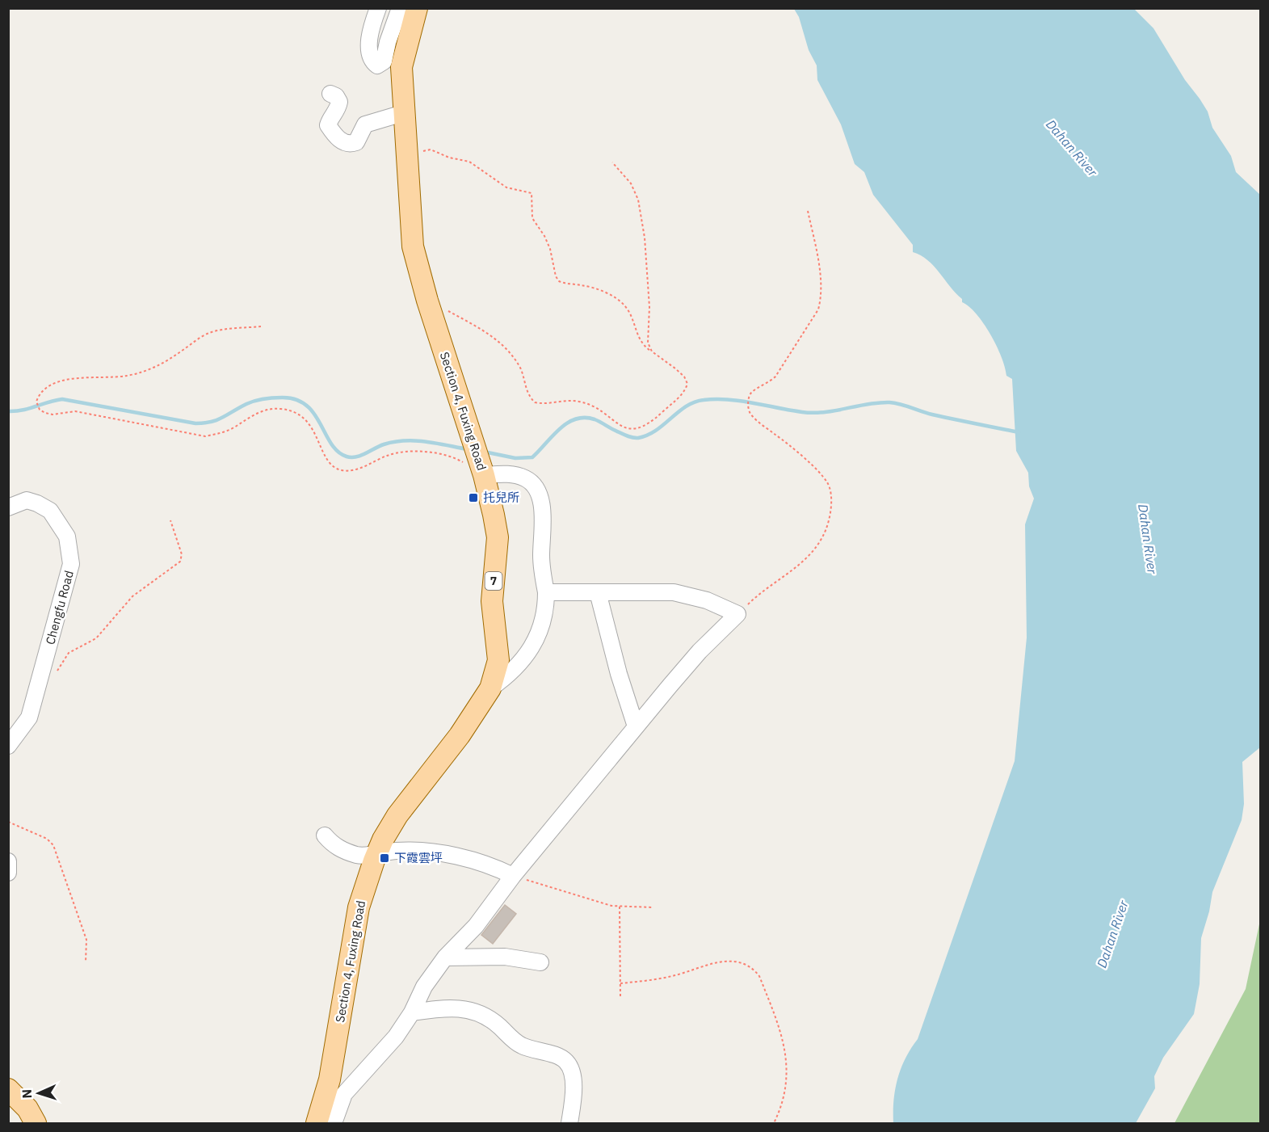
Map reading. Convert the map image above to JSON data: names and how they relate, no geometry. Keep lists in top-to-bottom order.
{
  "streets": {
    "main road": ["Section 4, Fuxing Road", "7"],
    "street": ["Chengfu Road"]
  },
  "water": ["Dahan River"],
  "places": {
    "transit": ["托兒所", "下霞雲坪"]
  },
  "north": "left"
}
